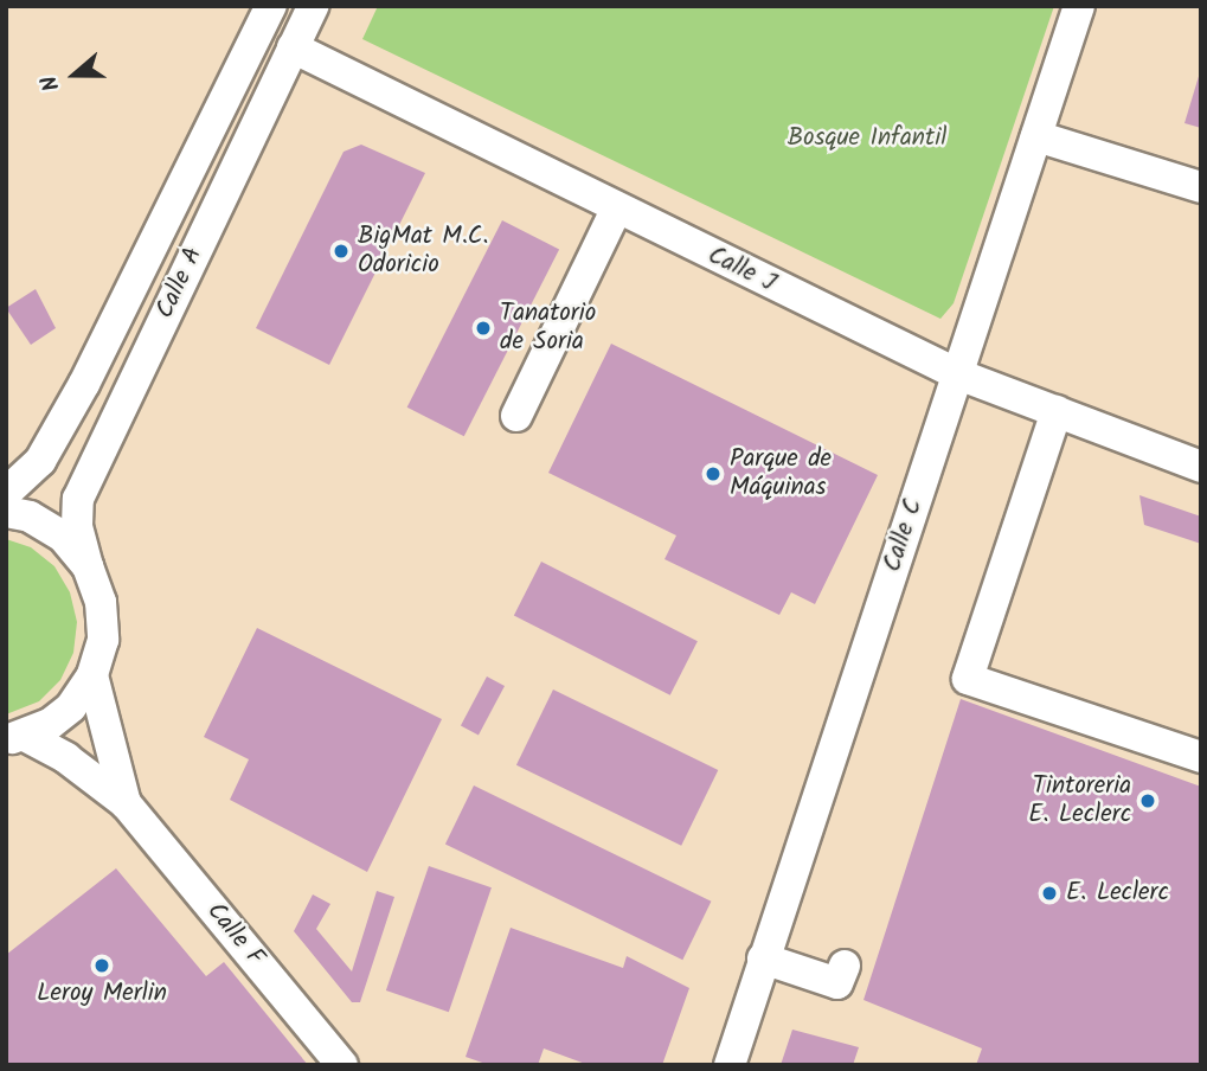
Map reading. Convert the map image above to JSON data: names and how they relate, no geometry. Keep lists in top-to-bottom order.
{
  "streets": {
    "street": [
      "Calle J",
      "Calle A",
      "Calle C",
      "Calle F"
    ]
  },
  "crossings": [
    ["Calle J", "Calle A"],
    ["Calle J", "Calle C"],
    ["Calle A", "Calle F"]
  ],
  "parks": ["Bosque Infantil"],
  "places": [
    "BigMat M.C. Odoricio",
    "Tanatorio de Soria",
    "Parque de Máquinas",
    "Tintoreria E. Leclerc",
    "E. Leclerc",
    "Leroy Merlin"
  ],
  "north": "left"
}
